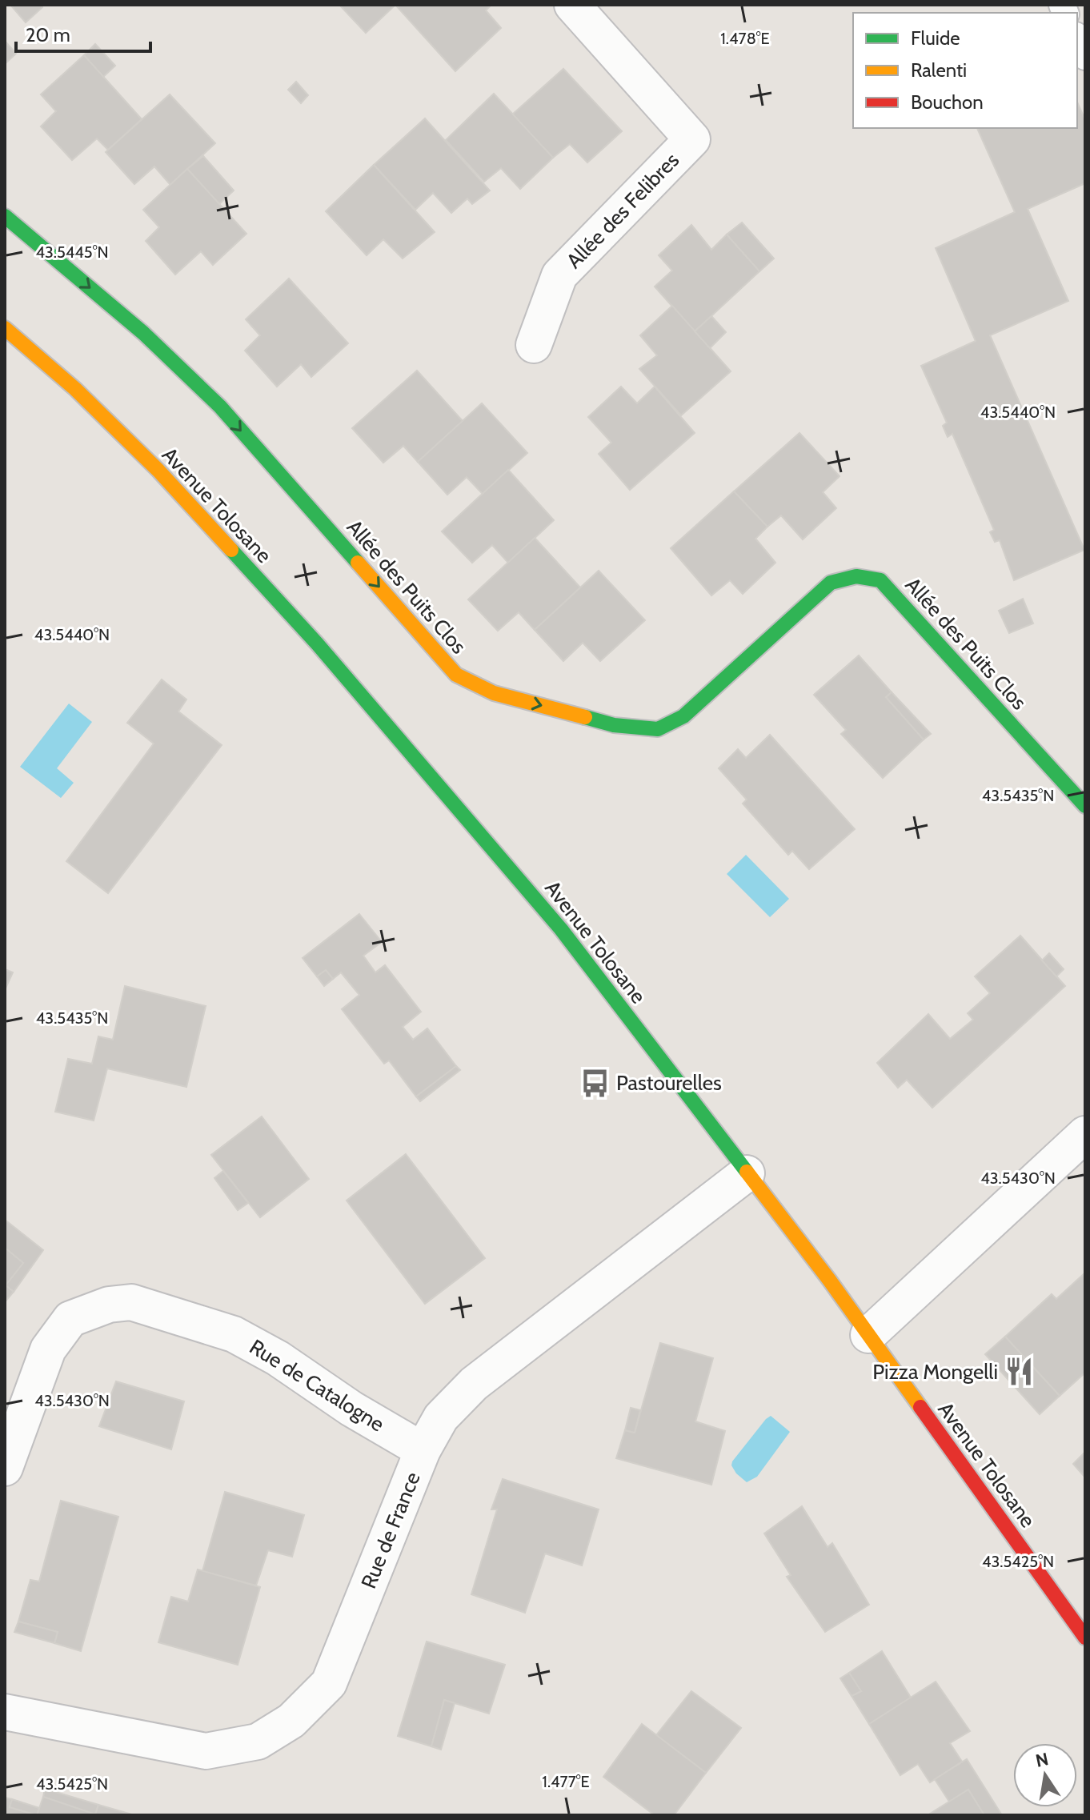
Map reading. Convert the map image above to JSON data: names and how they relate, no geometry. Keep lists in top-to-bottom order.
{
  "streets": {
    "main road": ["Avenue Tolosane", "Allée des Puits Clos"],
    "street": ["Allée des Felibres", "Rue de Catalogne", "Rue de France"]
  },
  "crossings": [
    ["Avenue Tolosane", "Rue de France"],
    ["Rue de Catalogne", "Rue de France"]
  ],
  "one_way": ["Allée des Puits Clos"],
  "places": {
    "bus stop": ["Pastourelles"],
    "restaurant": ["Pizza Mongelli"]
  },
  "legend": ["Fluide", "Ralenti", "Bouchon"],
  "scale_bar": "20 m",
  "north": "top",
  "coordinates": [
    "1.478°E",
    "43.5445°N",
    "43.5440°N",
    "43.5435°N",
    "43.5430°N",
    "43.5425°N",
    "1.477°E"
  ]
}
